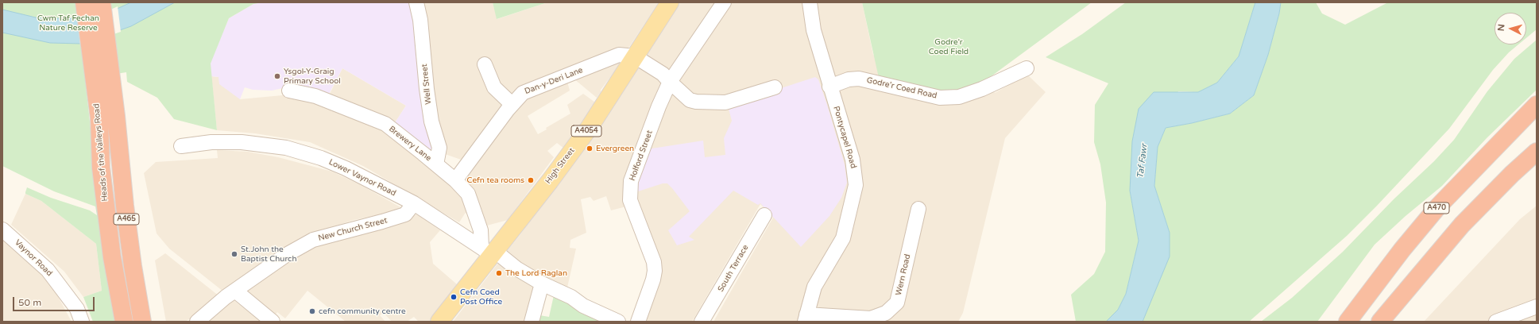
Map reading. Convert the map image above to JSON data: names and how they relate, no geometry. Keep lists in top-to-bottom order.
{
  "streets": {
    "highway": ["Heads of the Valleys Road", "A470", "A465"],
    "main road": ["A4054", "High Street"],
    "street": [
      "Dan-y-Deri Lane",
      "Well Street",
      "Godre'r Coed Road",
      "Pontycapel Road",
      "Brewery Lane",
      "Holford Street",
      "Lower Vaynor Road",
      "New Church Street",
      "Vaynor Road",
      "South Terrace",
      "Wern Road"
    ]
  },
  "crossings": [
    ["Dan-y-Deri Lane", "Brewery Lane"],
    ["Dan-y-Deri Lane", "High Street"],
    ["Well Street", "Brewery Lane"],
    ["Godre'r Coed Road", "Pontycapel Road"],
    ["Pontycapel Road", "Wern Road"],
    ["Brewery Lane", "High Street"],
    ["Brewery Lane", "Lower Vaynor Road"],
    ["High Street", "Lower Vaynor Road"],
    ["Lower Vaynor Road", "New Church Street"]
  ],
  "water": ["Taf Fawr"],
  "parks": ["Cwm Taf Fechan Nature Reserve", "Godre'r Coed Field"],
  "places": [
    "Ysgol-Y-Graig Primary School",
    "Evergreen",
    "Cefn tea rooms",
    "St.John the Baptist Church",
    "The Lord Raglan",
    "Cefn Coed Post Office",
    "cefn community centre"
  ],
  "scale_bar": "50 m",
  "north": "left"
}
